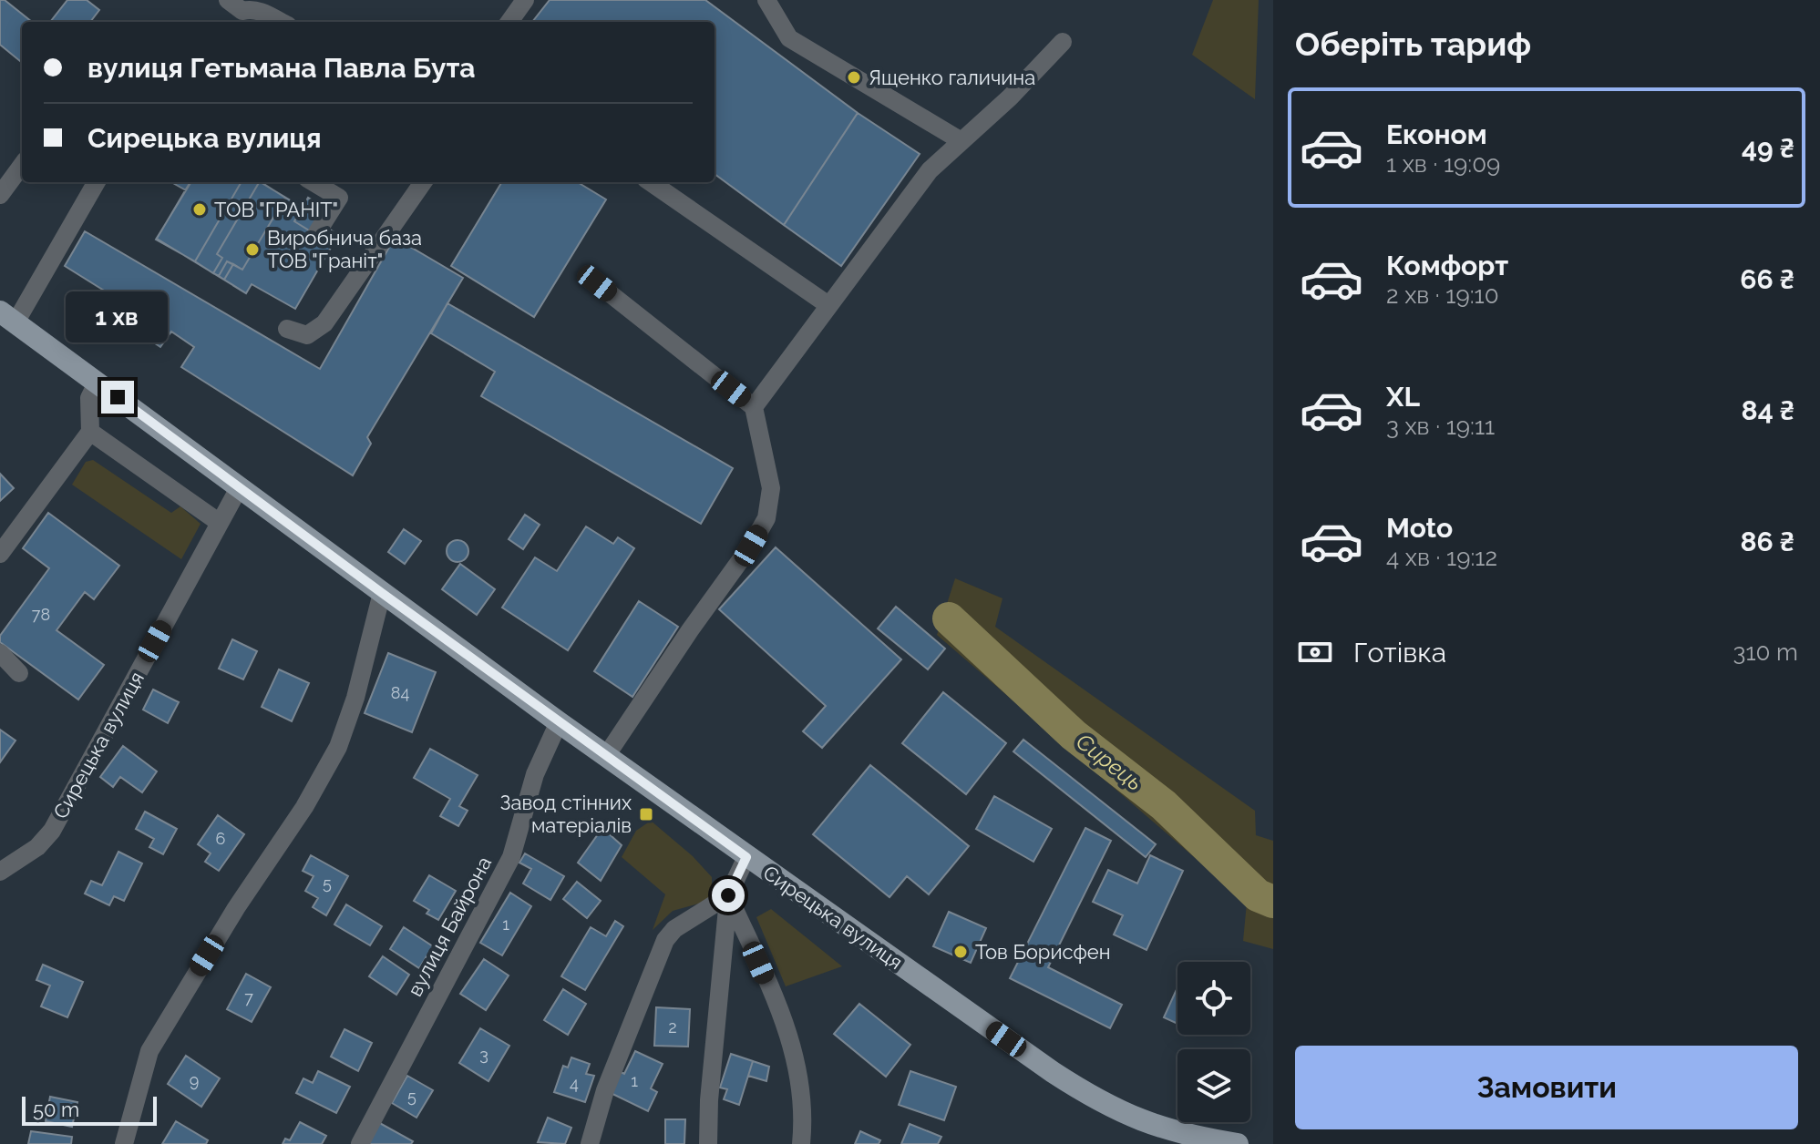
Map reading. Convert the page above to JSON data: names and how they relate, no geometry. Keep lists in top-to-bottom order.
{
  "streets": {
    "main road": ["Сирецька вулиця"],
    "street": ["вулиця Байрона"]
  },
  "crossings": [
    ["Сирецька вулиця", "вулиця Байрона"]
  ],
  "water": ["Сирець"],
  "places": {
    "other": [
      "Ященко галичина",
      "ТОВ \"ГРАНІТ\"",
      "Виробнича база ТОВ \"Граніт\"",
      "Тов Борисфен"
    ],
    "transit": ["Завод стінних матеріалів"]
  },
  "house_numbers": [
    "78",
    "84",
    "6",
    "5",
    "1",
    "7",
    "2",
    "3",
    "9",
    "1",
    "4",
    "5"
  ],
  "scale_bar": "50 m",
  "page": {
    "heading": "Оберіть тариф",
    "banner": ["вулиця Гетьмана Павла Бута", "Сирецька вулиця"],
    "list": [
      {
        "name": "Економ",
        "note": "1 хв · 19:09",
        "value": "49 ₴"
      },
      {
        "name": "Комфорт",
        "note": "2 хв · 19:10",
        "value": "66 ₴"
      },
      {
        "name": "XL",
        "note": "3 хв · 19:11",
        "value": "84 ₴"
      },
      {
        "name": "Moto",
        "note": "4 хв · 19:12",
        "value": "86 ₴"
      }
    ],
    "bubble": "1 хв",
    "pay": ["Готівка", "310 m"],
    "buttons": "Замовити",
    "scale": "50 m"
  }
}
